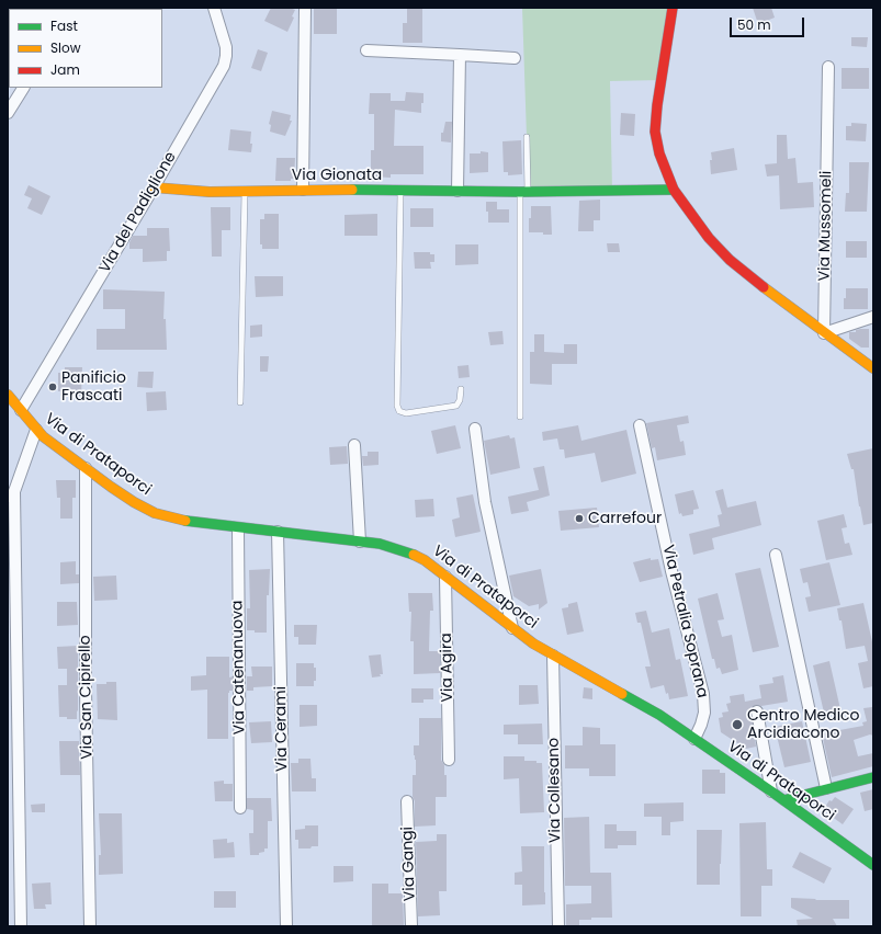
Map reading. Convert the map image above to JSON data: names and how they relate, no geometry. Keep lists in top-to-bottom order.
{
  "streets": {
    "street": [
      "Via Gionata",
      "Via del Padiglione",
      "Via Mussomeli",
      "Via di Prataporci",
      "Via Petralia Soprana",
      "Via Catenanuova",
      "Via Agira",
      "Via San Cipirello",
      "Via Cerami",
      "Via Collesano",
      "Via Gangi"
    ]
  },
  "crossings": [
    ["Via Gionata", "Via del Padiglione"],
    ["Via del Padiglione", "Via di Prataporci"],
    ["Via di Prataporci", "Via Petralia Soprana"],
    ["Via di Prataporci", "Via Catenanuova"],
    ["Via di Prataporci", "Via Agira"],
    ["Via di Prataporci", "Via San Cipirello"],
    ["Via di Prataporci", "Via Cerami"],
    ["Via di Prataporci", "Via Collesano"]
  ],
  "places": ["Panificio Frascati", "Carrefour", "Centro Medico Arcidiacono"],
  "legend": ["Fast", "Slow", "Jam"],
  "scale_bar": "50 m"
}
